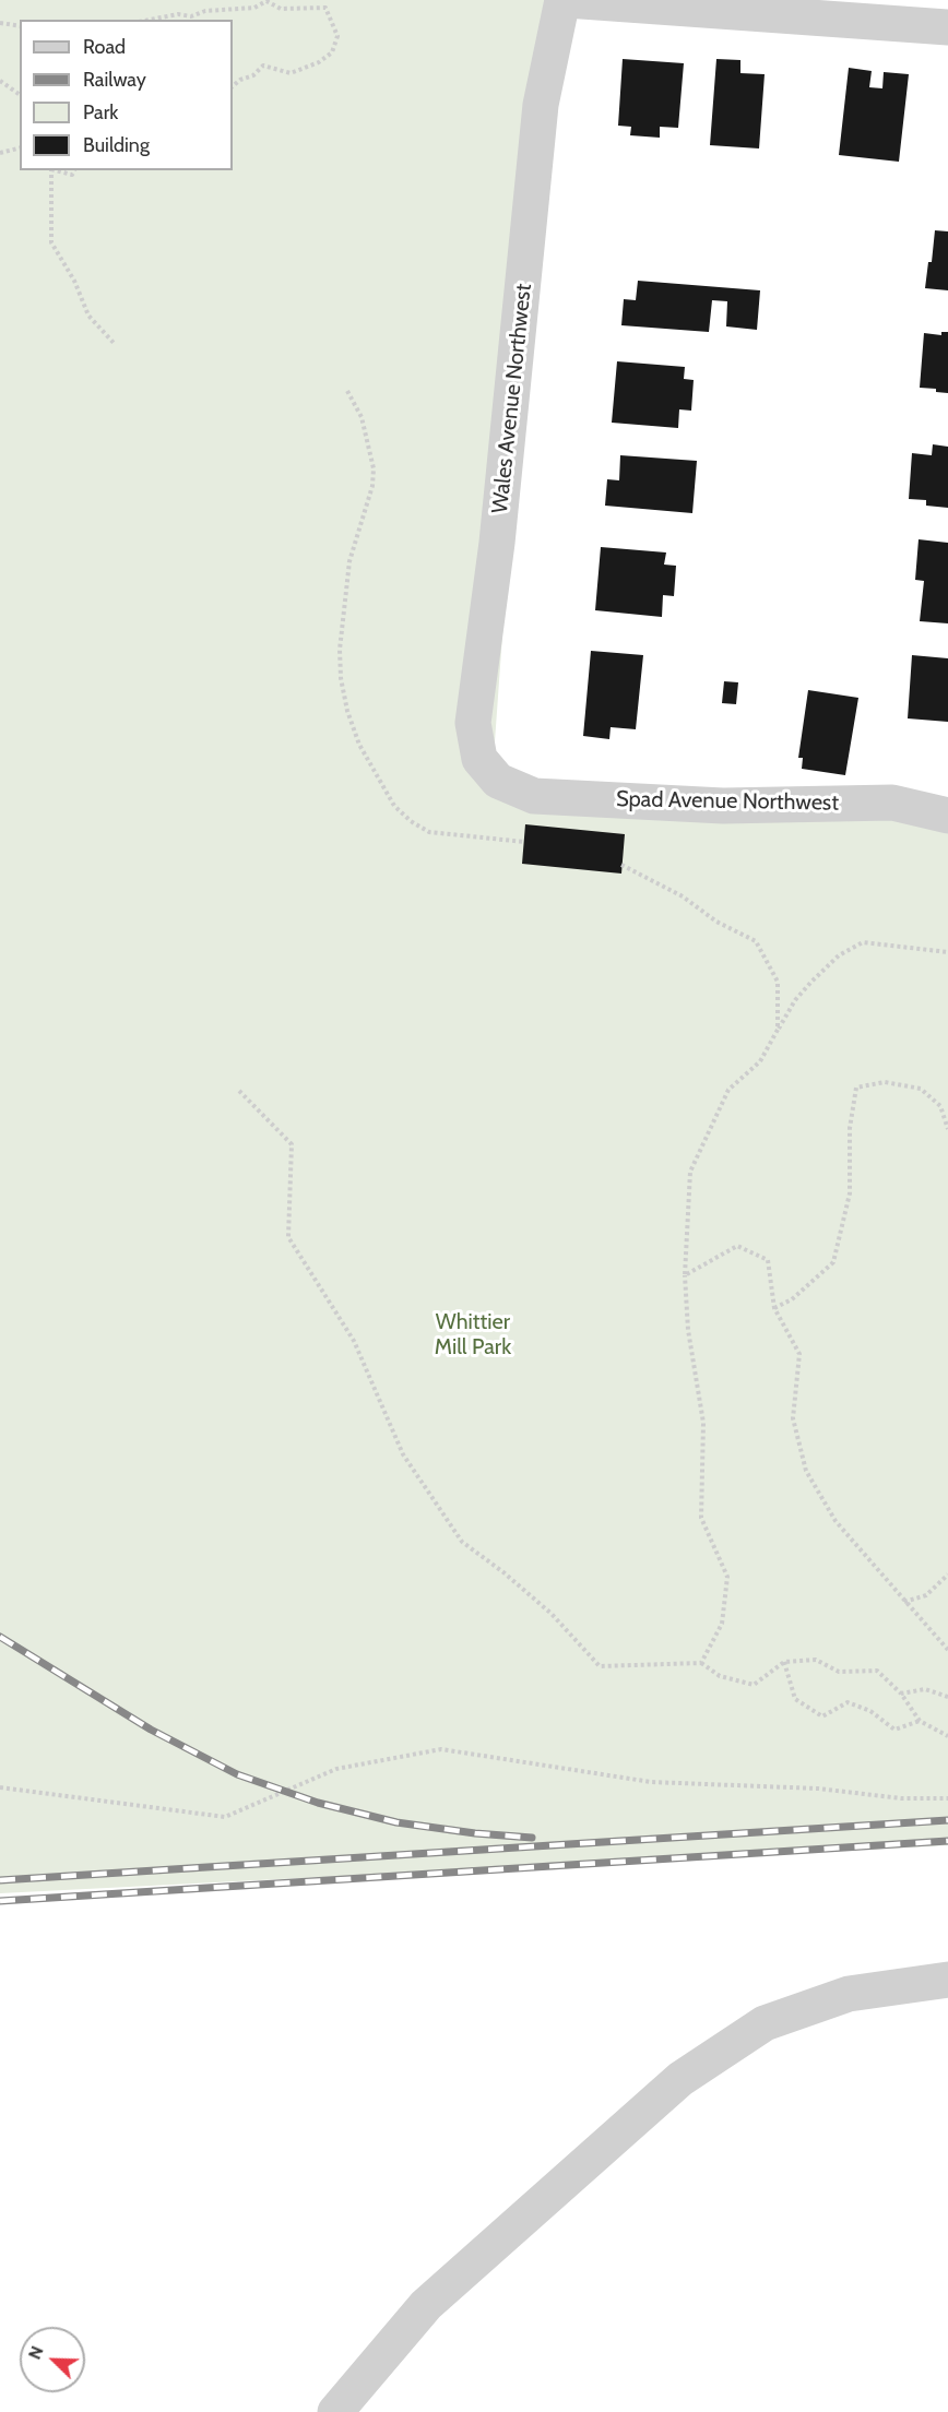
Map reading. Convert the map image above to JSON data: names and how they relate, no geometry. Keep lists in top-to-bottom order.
{
  "streets": {
    "street": ["Wales Avenue Northwest", "Spad Avenue Northwest"]
  },
  "crossings": [
    ["Wales Avenue Northwest", "Spad Avenue Northwest"]
  ],
  "parks": ["Whittier Mill Park"],
  "legend": [
    "Road",
    "Railway",
    "Park",
    "Building"
  ],
  "north": "top left"
}
